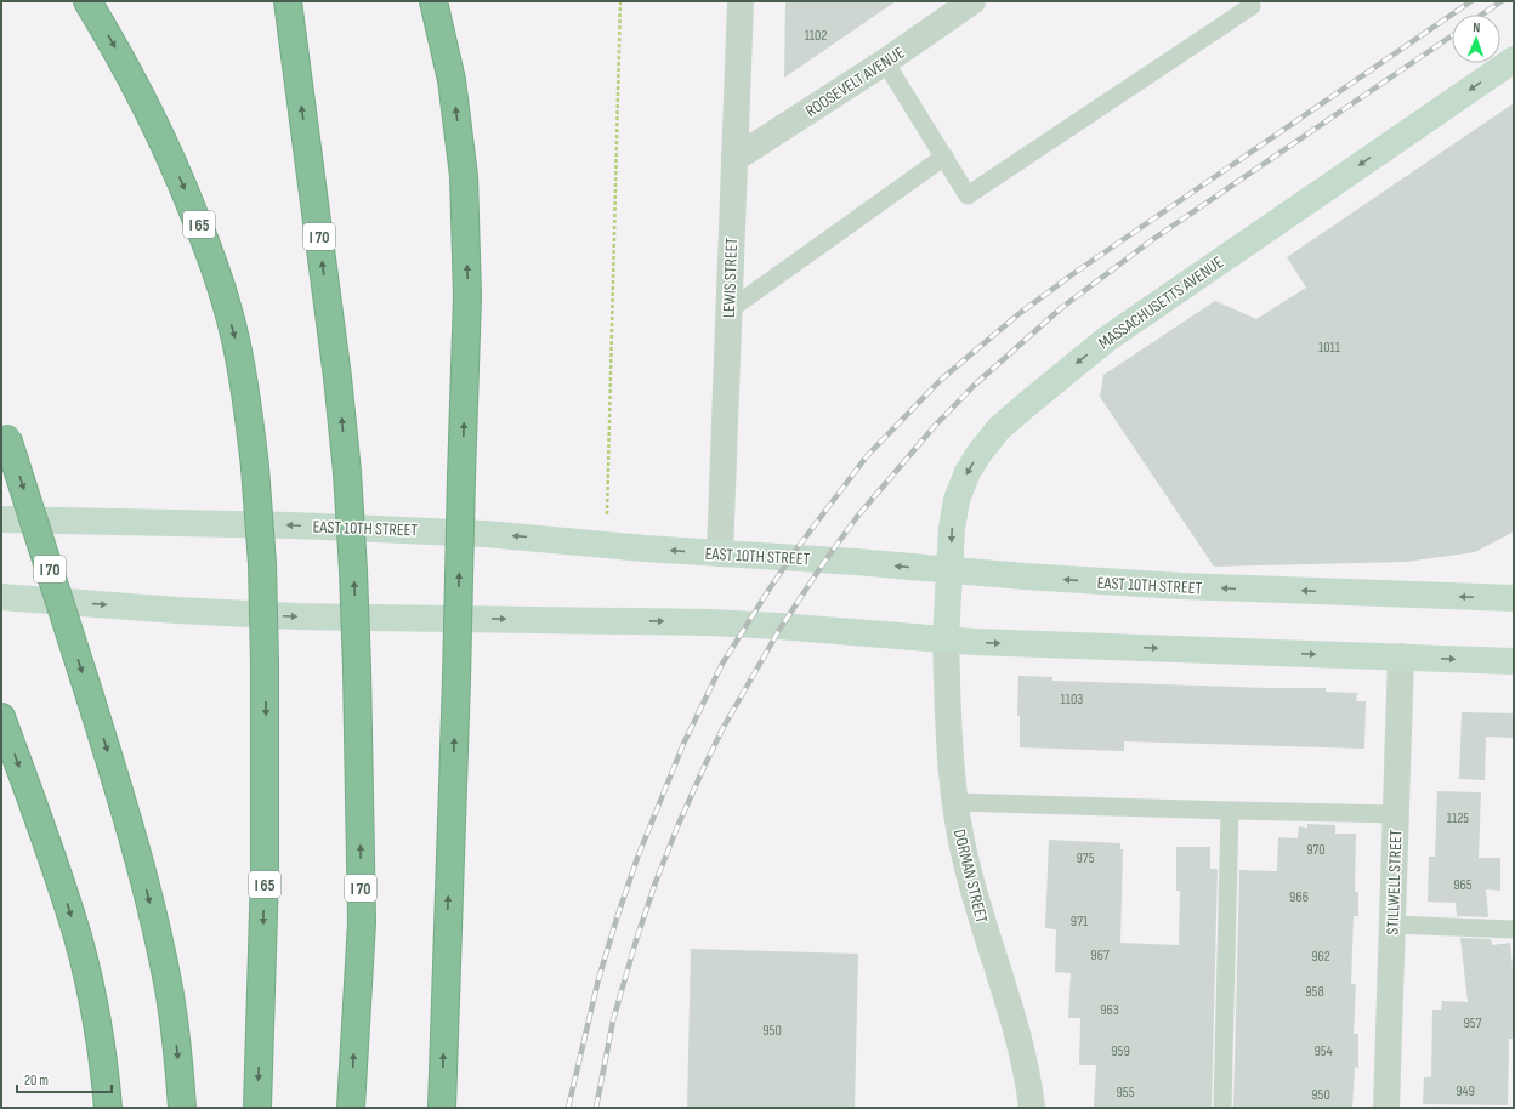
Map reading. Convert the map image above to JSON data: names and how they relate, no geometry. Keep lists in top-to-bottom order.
{
  "streets": {
    "highway": ["I 65", "I 70"],
    "main road": ["MASSACHUSETTS AVENUE", "EAST 10TH STREET"],
    "street": [
      "ROOSEVELT AVENUE",
      "LEWIS STREET",
      "DORMAN STREET",
      "STILLWELL STREET"
    ]
  },
  "crossings": [
    ["ROOSEVELT AVENUE", "LEWIS STREET"],
    ["LEWIS STREET", "EAST 10TH STREET"],
    ["MASSACHUSETTS AVENUE", "EAST 10TH STREET"],
    ["MASSACHUSETTS AVENUE", "DORMAN STREET"]
  ],
  "one_way": ["MASSACHUSETTS AVENUE"],
  "house_numbers": [
    "1102",
    "1011",
    "1103",
    "1125",
    "970",
    "975",
    "965",
    "966",
    "971",
    "967",
    "962",
    "958",
    "963",
    "957",
    "950",
    "959",
    "954",
    "949",
    "955",
    "950"
  ],
  "scale_bar": "20 m",
  "north": "top"
}
